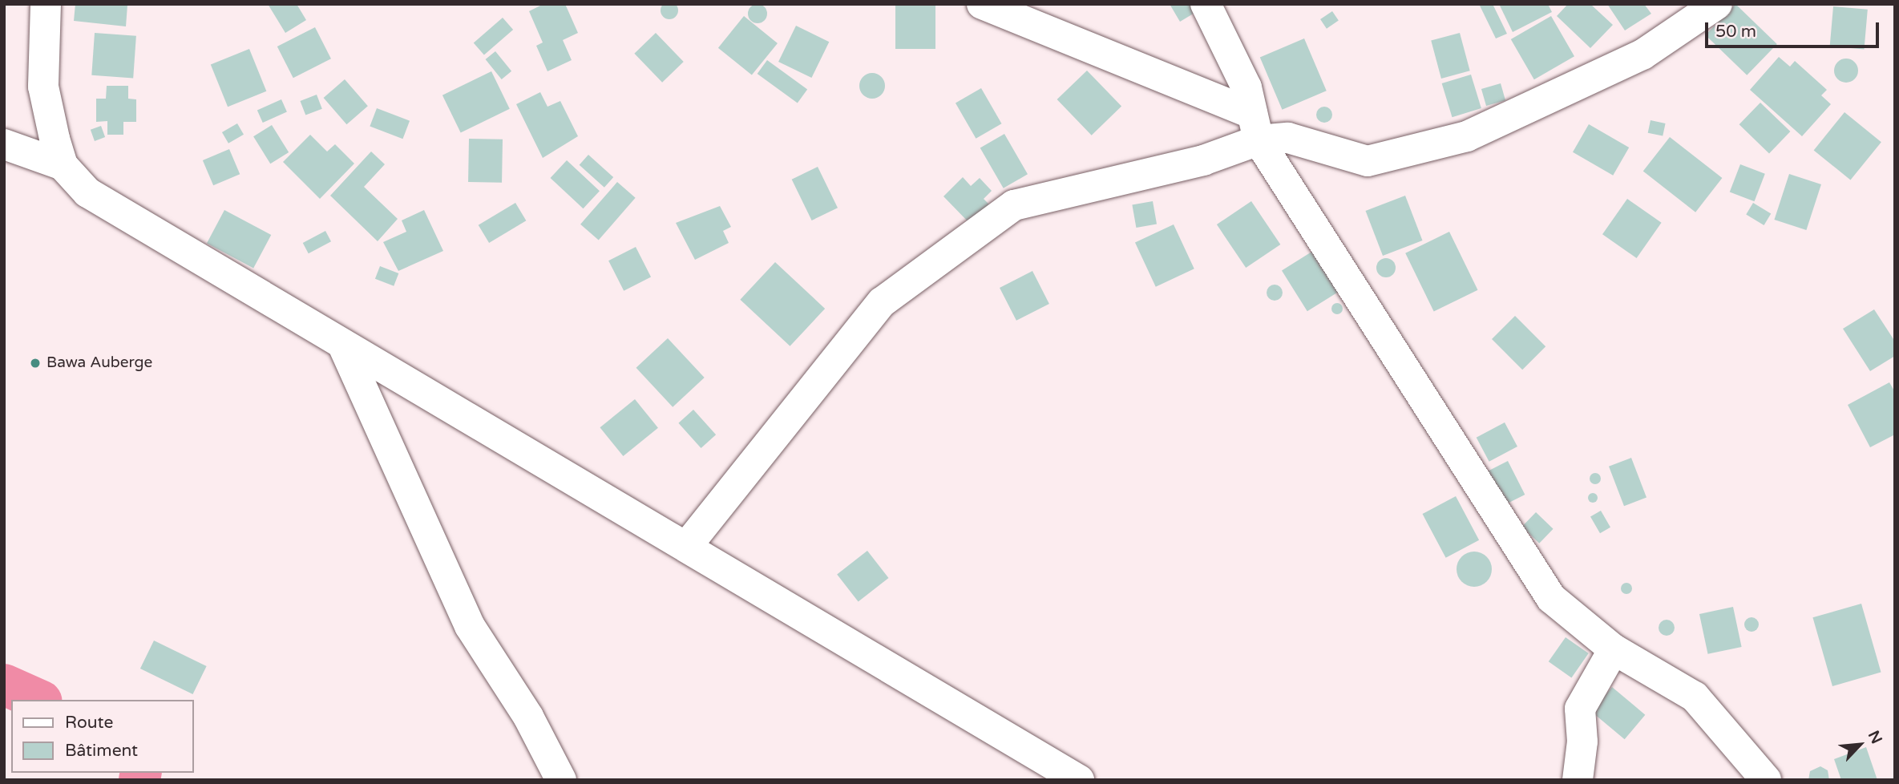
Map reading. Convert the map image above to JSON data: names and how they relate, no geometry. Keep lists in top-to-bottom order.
{
  "places": ["Bawa Auberge"],
  "legend": ["Route", "Bâtiment"],
  "scale_bar": "50 m",
  "north": "top right"
}
